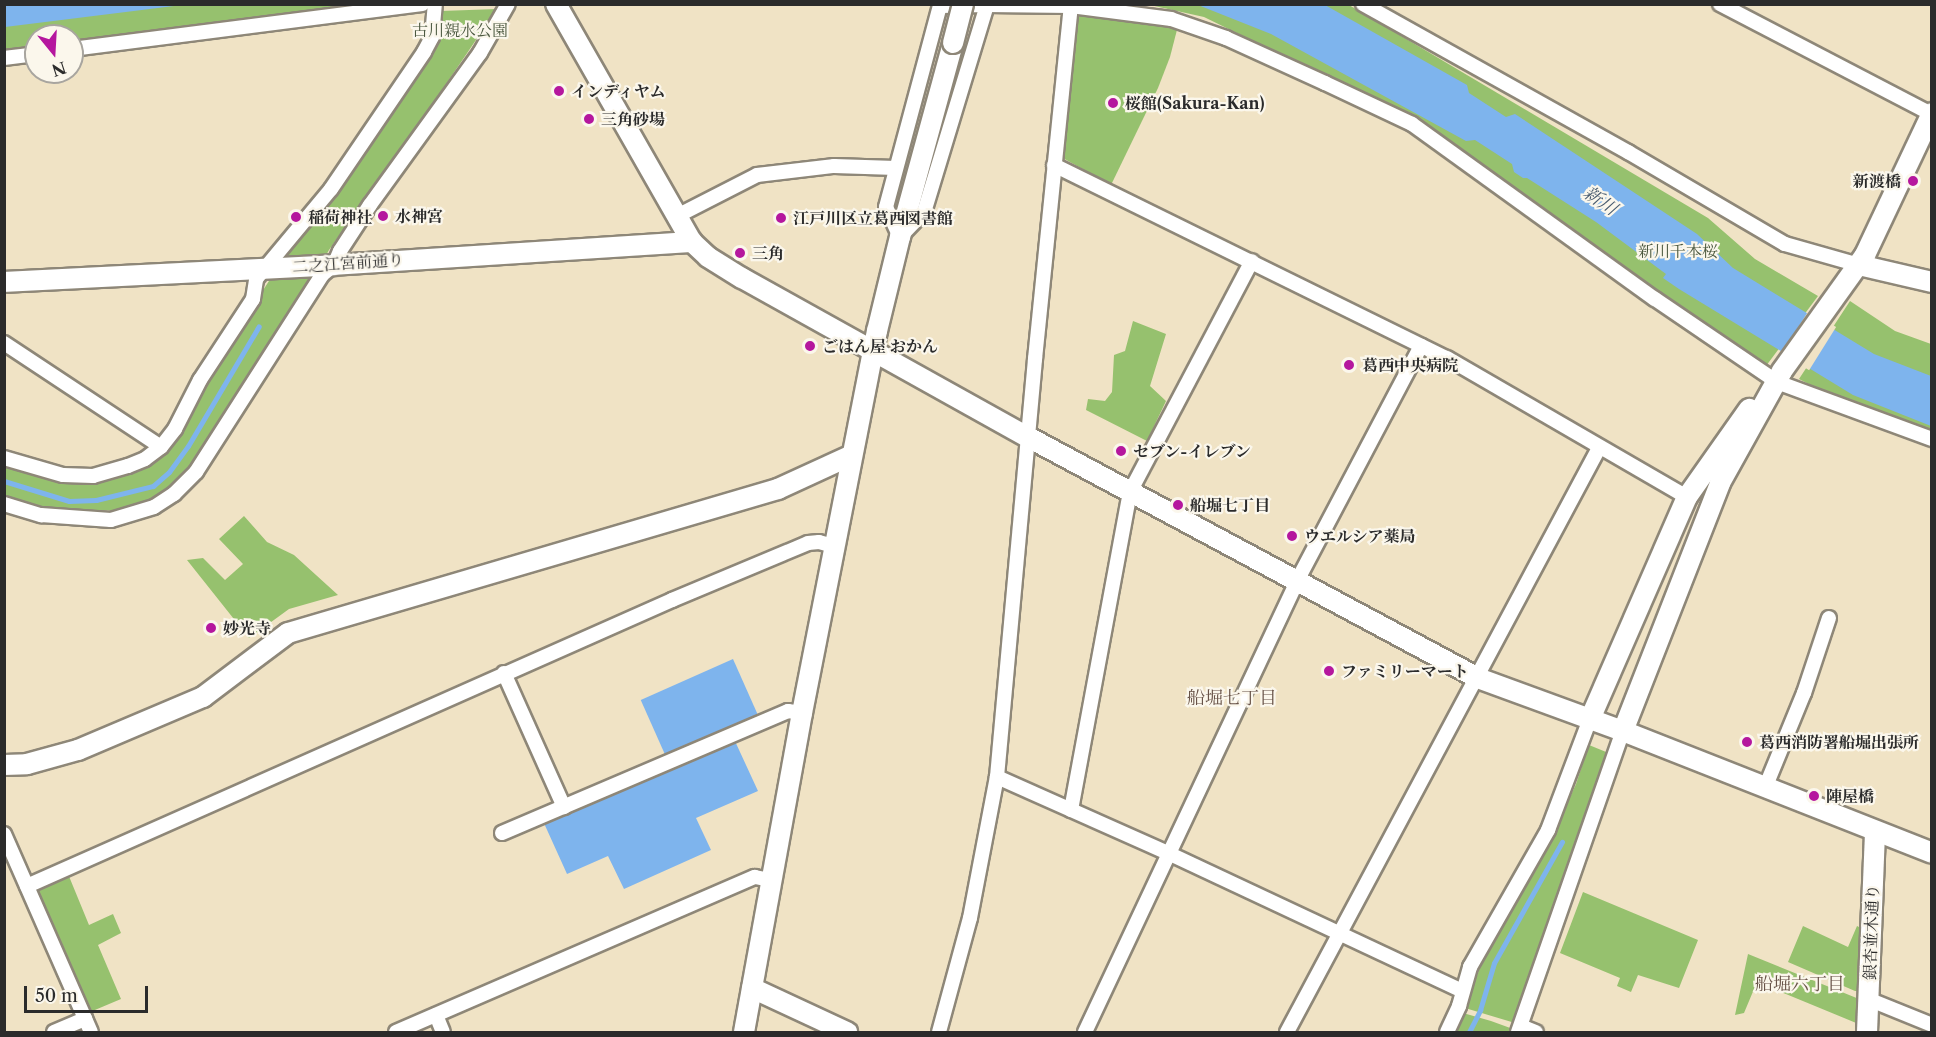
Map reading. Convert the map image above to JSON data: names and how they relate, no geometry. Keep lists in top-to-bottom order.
{
  "streets": {
    "street": ["二之江宮前通り", "銀杏並木通り"]
  },
  "districts": ["船堀七丁目", "船堀六丁目"],
  "water": ["新川"],
  "parks": ["古川親水公園", "新川千本桜"],
  "places": [
    "インディヤム",
    "桜館(Sakura-Kan)",
    "三角砂場",
    "新渡橋",
    "水神宮",
    "稲荷神社",
    "江戸川区立葛西図書館",
    "三角",
    "ごはん屋 おかん",
    "葛西中央病院",
    "セブン-イレブン",
    "船堀七丁目",
    "ウエルシア薬局",
    "妙光寺",
    "ファミリーマート",
    "葛西消防署船堀出張所",
    "陣屋橋"
  ],
  "scale_bar": "50 m",
  "north": "bottom"
}
